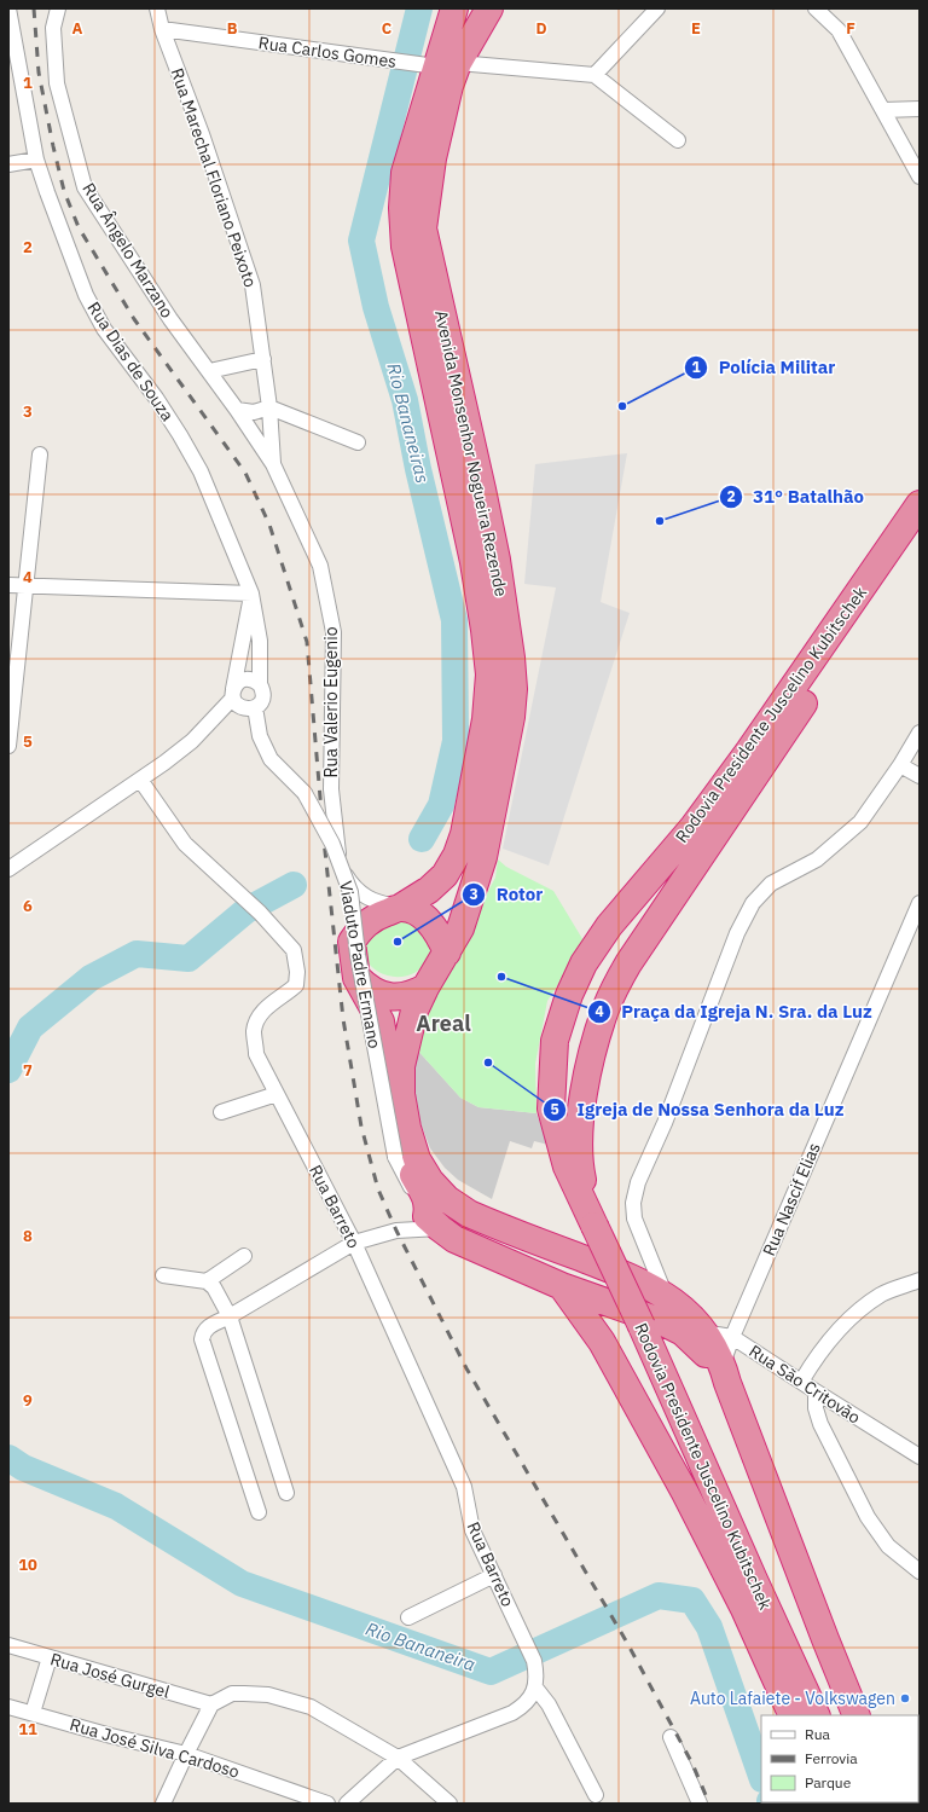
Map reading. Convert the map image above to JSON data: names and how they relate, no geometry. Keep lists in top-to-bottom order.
{
  "streets": {
    "highway": ["Avenida Monsenhor Nogueira Rezende", "Rodovia Presidente Juscelino Kubitschek"],
    "street": [
      "Rua Carlos Gomes",
      "Rua Marechal Floriano Peixoto",
      "Rua Ângelo Marzano",
      "Rua Dias de Souza",
      "Rua Valerio Eugenio",
      "Viaduto Padre Ermano",
      "Rua Nascif Elias",
      "Rua Barreto",
      "Rua São Critovão",
      "Rua José Gurgel",
      "Rua José Silva Cardoso"
    ]
  },
  "crossings": [
    ["Rua Carlos Gomes", "Rua Marechal Floriano Peixoto"],
    ["Rua Carlos Gomes", "Avenida Monsenhor Nogueira Rezende"],
    ["Rua Marechal Floriano Peixoto", "Rua Ângelo Marzano"],
    ["Rua Marechal Floriano Peixoto", "Rua Valerio Eugenio"],
    ["Rua Ângelo Marzano", "Rua Valerio Eugenio"],
    ["Rua Dias de Souza", "Viaduto Padre Ermano"],
    ["Avenida Monsenhor Nogueira Rezende", "Rua Valerio Eugenio"],
    ["Avenida Monsenhor Nogueira Rezende", "Viaduto Padre Ermano"],
    ["Rua Nascif Elias", "Rua São Critovão"]
  ],
  "districts": ["Areal"],
  "water": ["Rio Bananeiras", "Rio Bananeira"],
  "places": [
    "Polícia Militar",
    "31° Batalhão",
    "Rotor",
    "Praça da Igreja N. Sra. da Luz",
    "Igreja de Nossa Senhora da Luz",
    "Auto Lafaiete - Volkswagen"
  ],
  "legend": ["Rua", "Ferrovia", "Parque"],
  "grid": {
    "columns": [
      "A",
      "B",
      "C",
      "D",
      "E",
      "F"
    ],
    "rows": [
      "1",
      "2",
      "3",
      "4",
      "5",
      "6",
      "7",
      "8",
      "9",
      "10",
      "11"
    ]
  }
}
